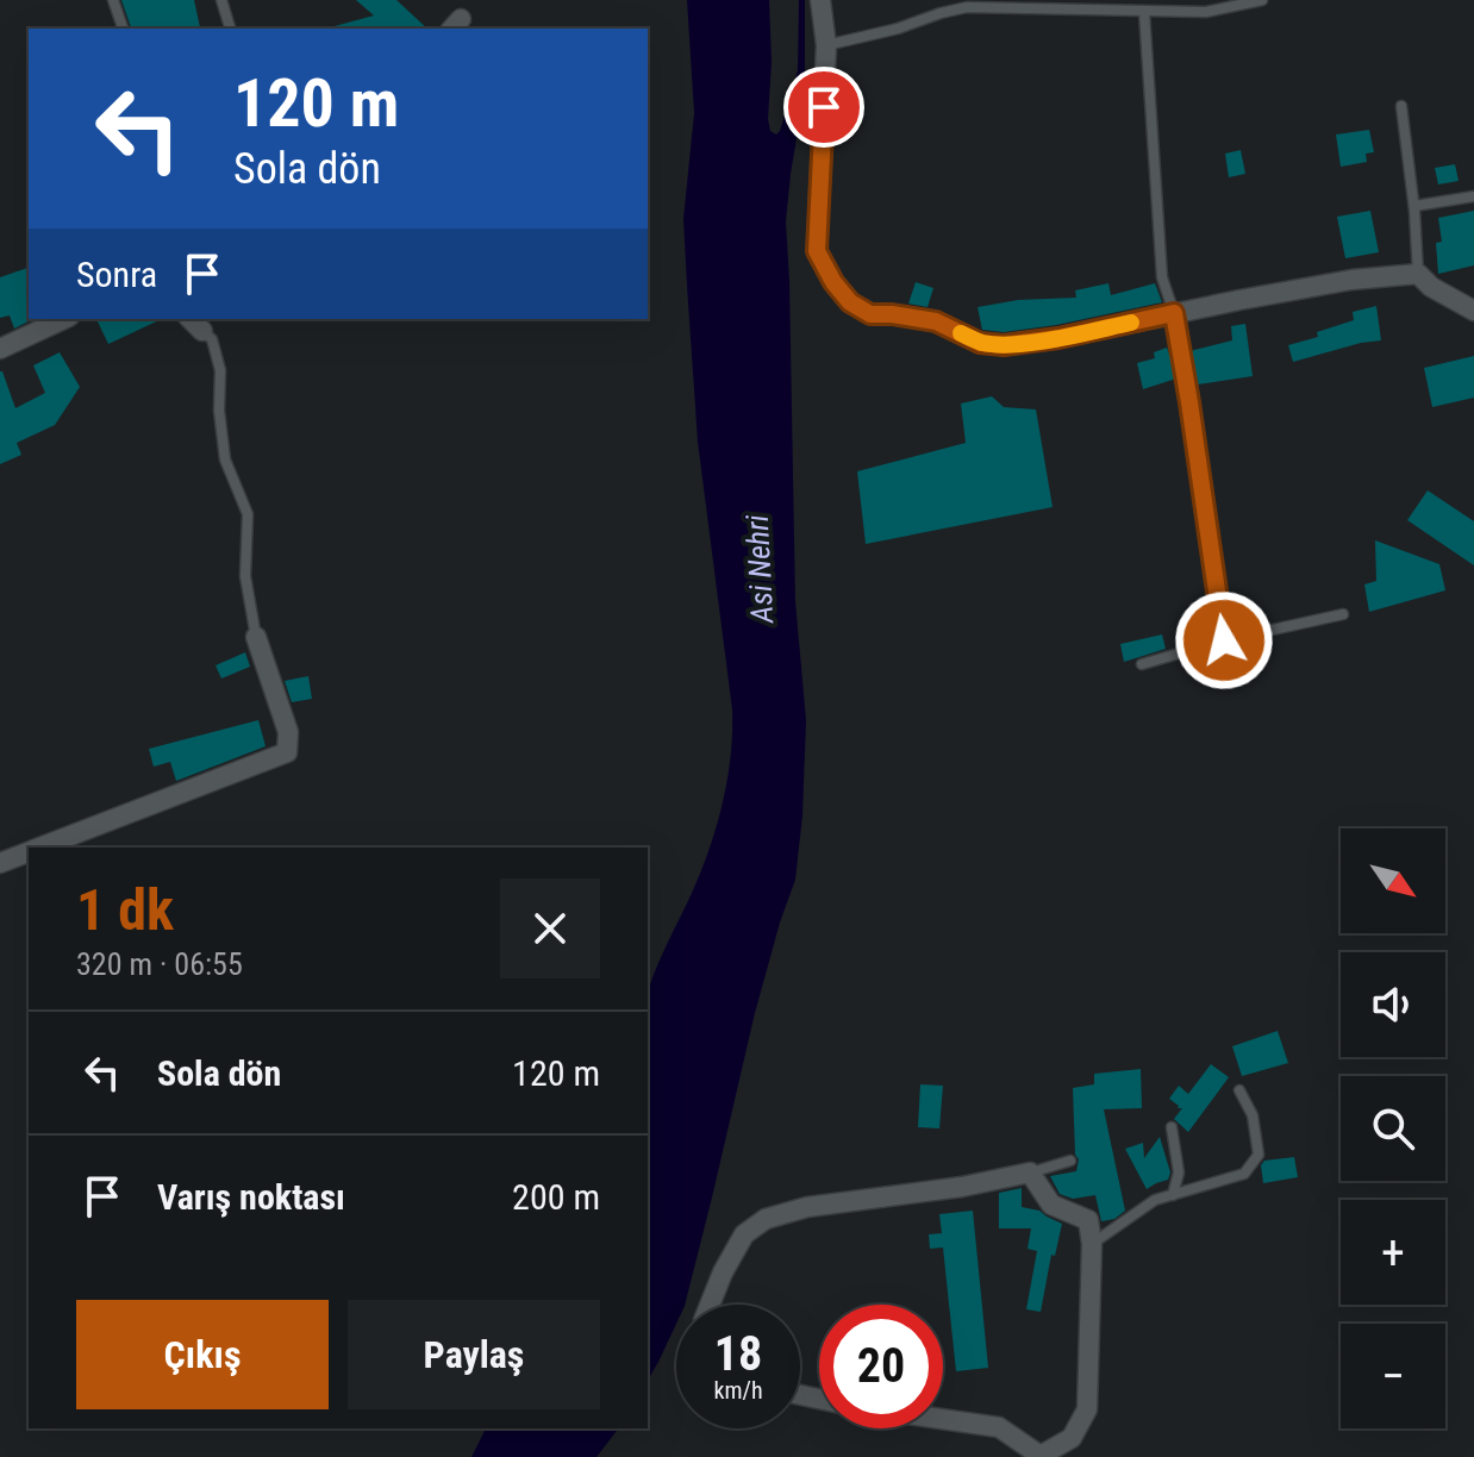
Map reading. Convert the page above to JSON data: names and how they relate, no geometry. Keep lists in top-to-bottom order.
{
  "water": ["Asi Nehri"],
  "north": "bottom right",
  "page": {
    "turn": ["120 m", "Sola dön"],
    "then": "Sonra",
    "map_buttons": ["+", "−"],
    "heading": ["1 dk", "320 m · 06:55"],
    "list": [
      {
        "name": "Sola dön",
        "value": "120 m"
      },
      {
        "name": "Varış noktası",
        "value": "200 m"
      }
    ],
    "buttons": ["Çıkış", "Paylaş"],
    "speed": "18 km/h",
    "limit": "20"
  }
}
